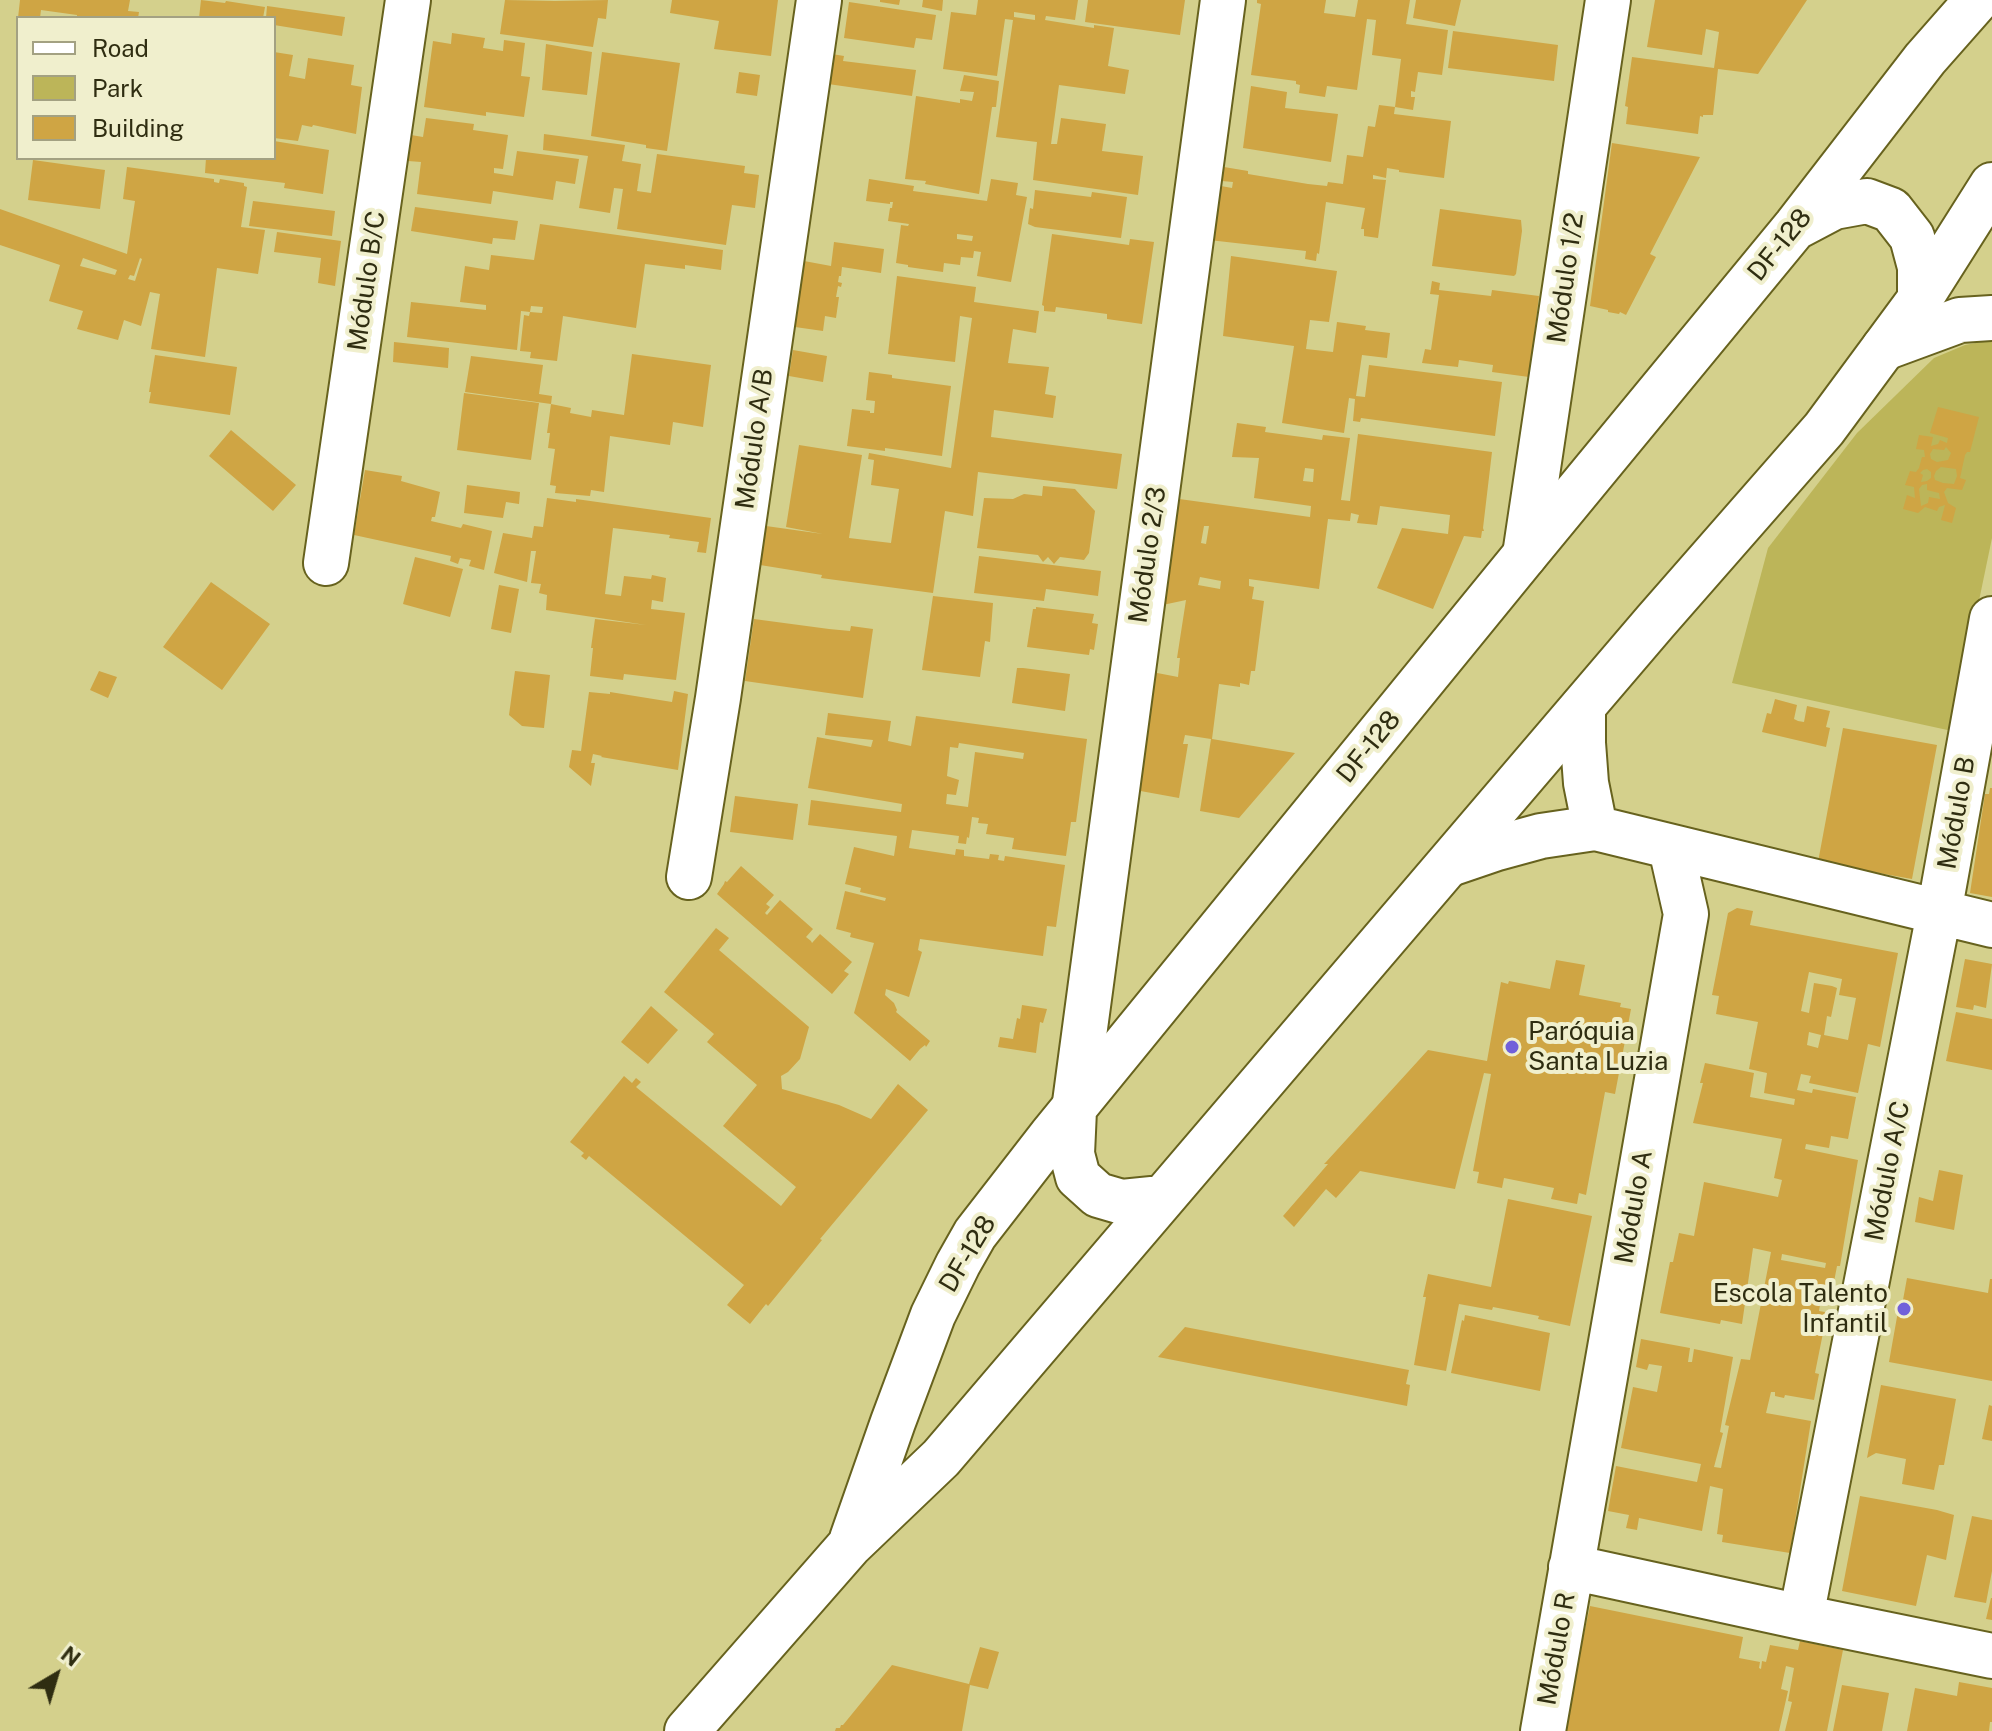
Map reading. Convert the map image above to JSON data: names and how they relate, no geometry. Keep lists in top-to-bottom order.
{
  "streets": {
    "street": [
      "DF-128",
      "Módulo 1/2",
      "Módulo B/C",
      "Módulo A/B",
      "Módulo 2/3",
      "Módulo B",
      "Módulo A/C",
      "Módulo A",
      "Módulo R"
    ]
  },
  "crossings": [
    ["DF-128", "Módulo 1/2"],
    ["DF-128", "Módulo 2/3"],
    ["Módulo B", "Módulo A/C"],
    ["Módulo A", "Módulo R"]
  ],
  "places": ["Paróquia Santa Luzia", "Escola Talento Infantil"],
  "legend": ["Road", "Park", "Building"],
  "north": "top right"
}
